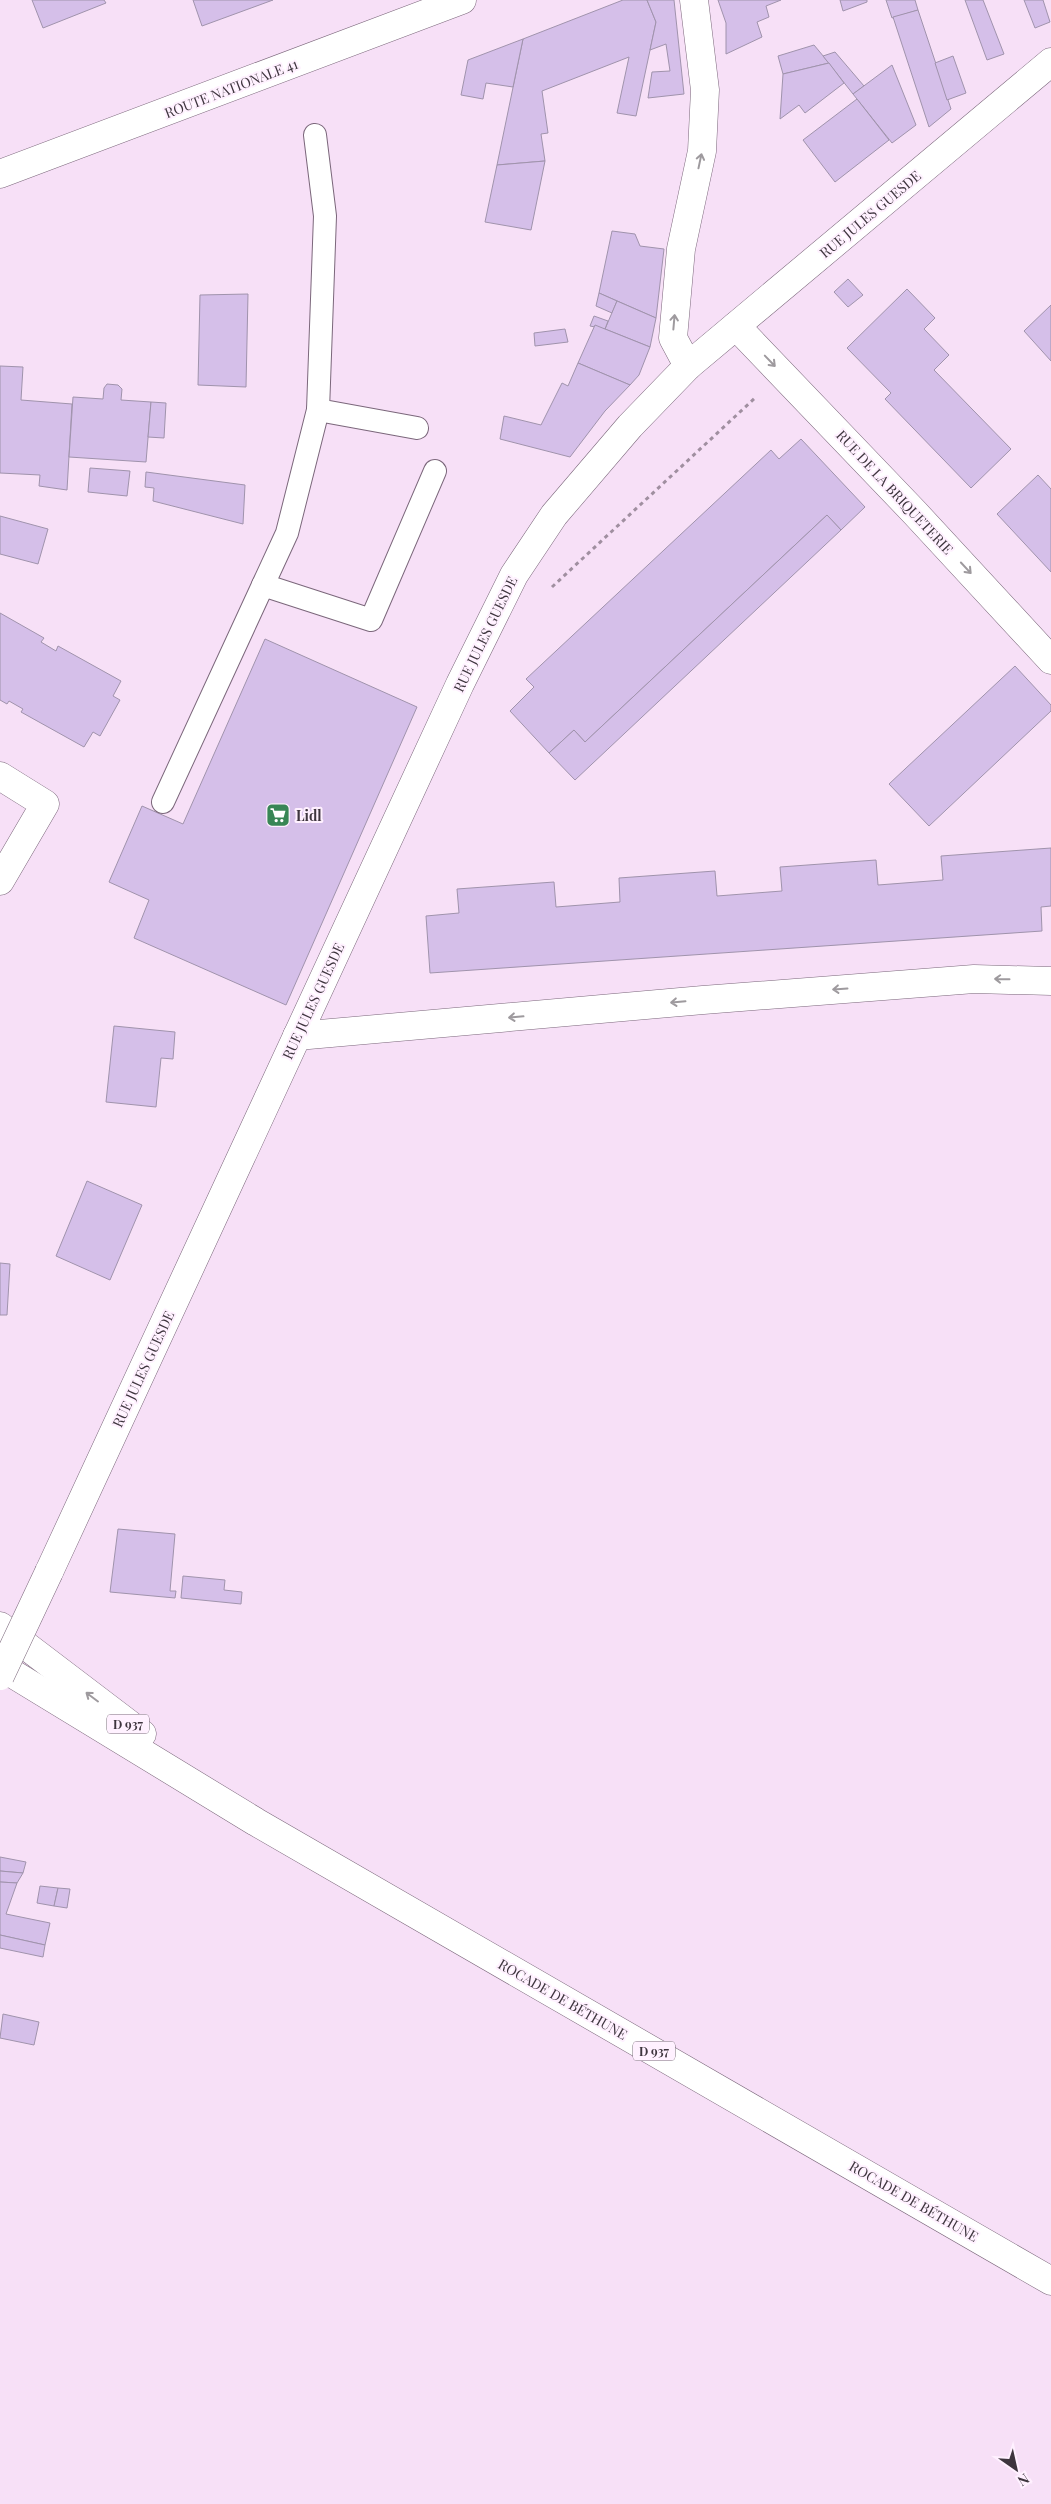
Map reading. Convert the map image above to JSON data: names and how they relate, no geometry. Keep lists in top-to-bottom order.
{
  "streets": {
    "street": [
      "ROUTE NATIONALE 41",
      "RUE JULES GUESDE",
      "RUE DE LA BRIQUETERIE",
      "D 937",
      "ROCADE DE BÉTHUNE"
    ]
  },
  "crossings": [
    ["RUE JULES GUESDE", "RUE DE LA BRIQUETERIE"]
  ],
  "one_way": ["RUE DE LA BRIQUETERIE"],
  "places": {
    "supermarket": ["Lidl"]
  },
  "north": "bottom right"
}
